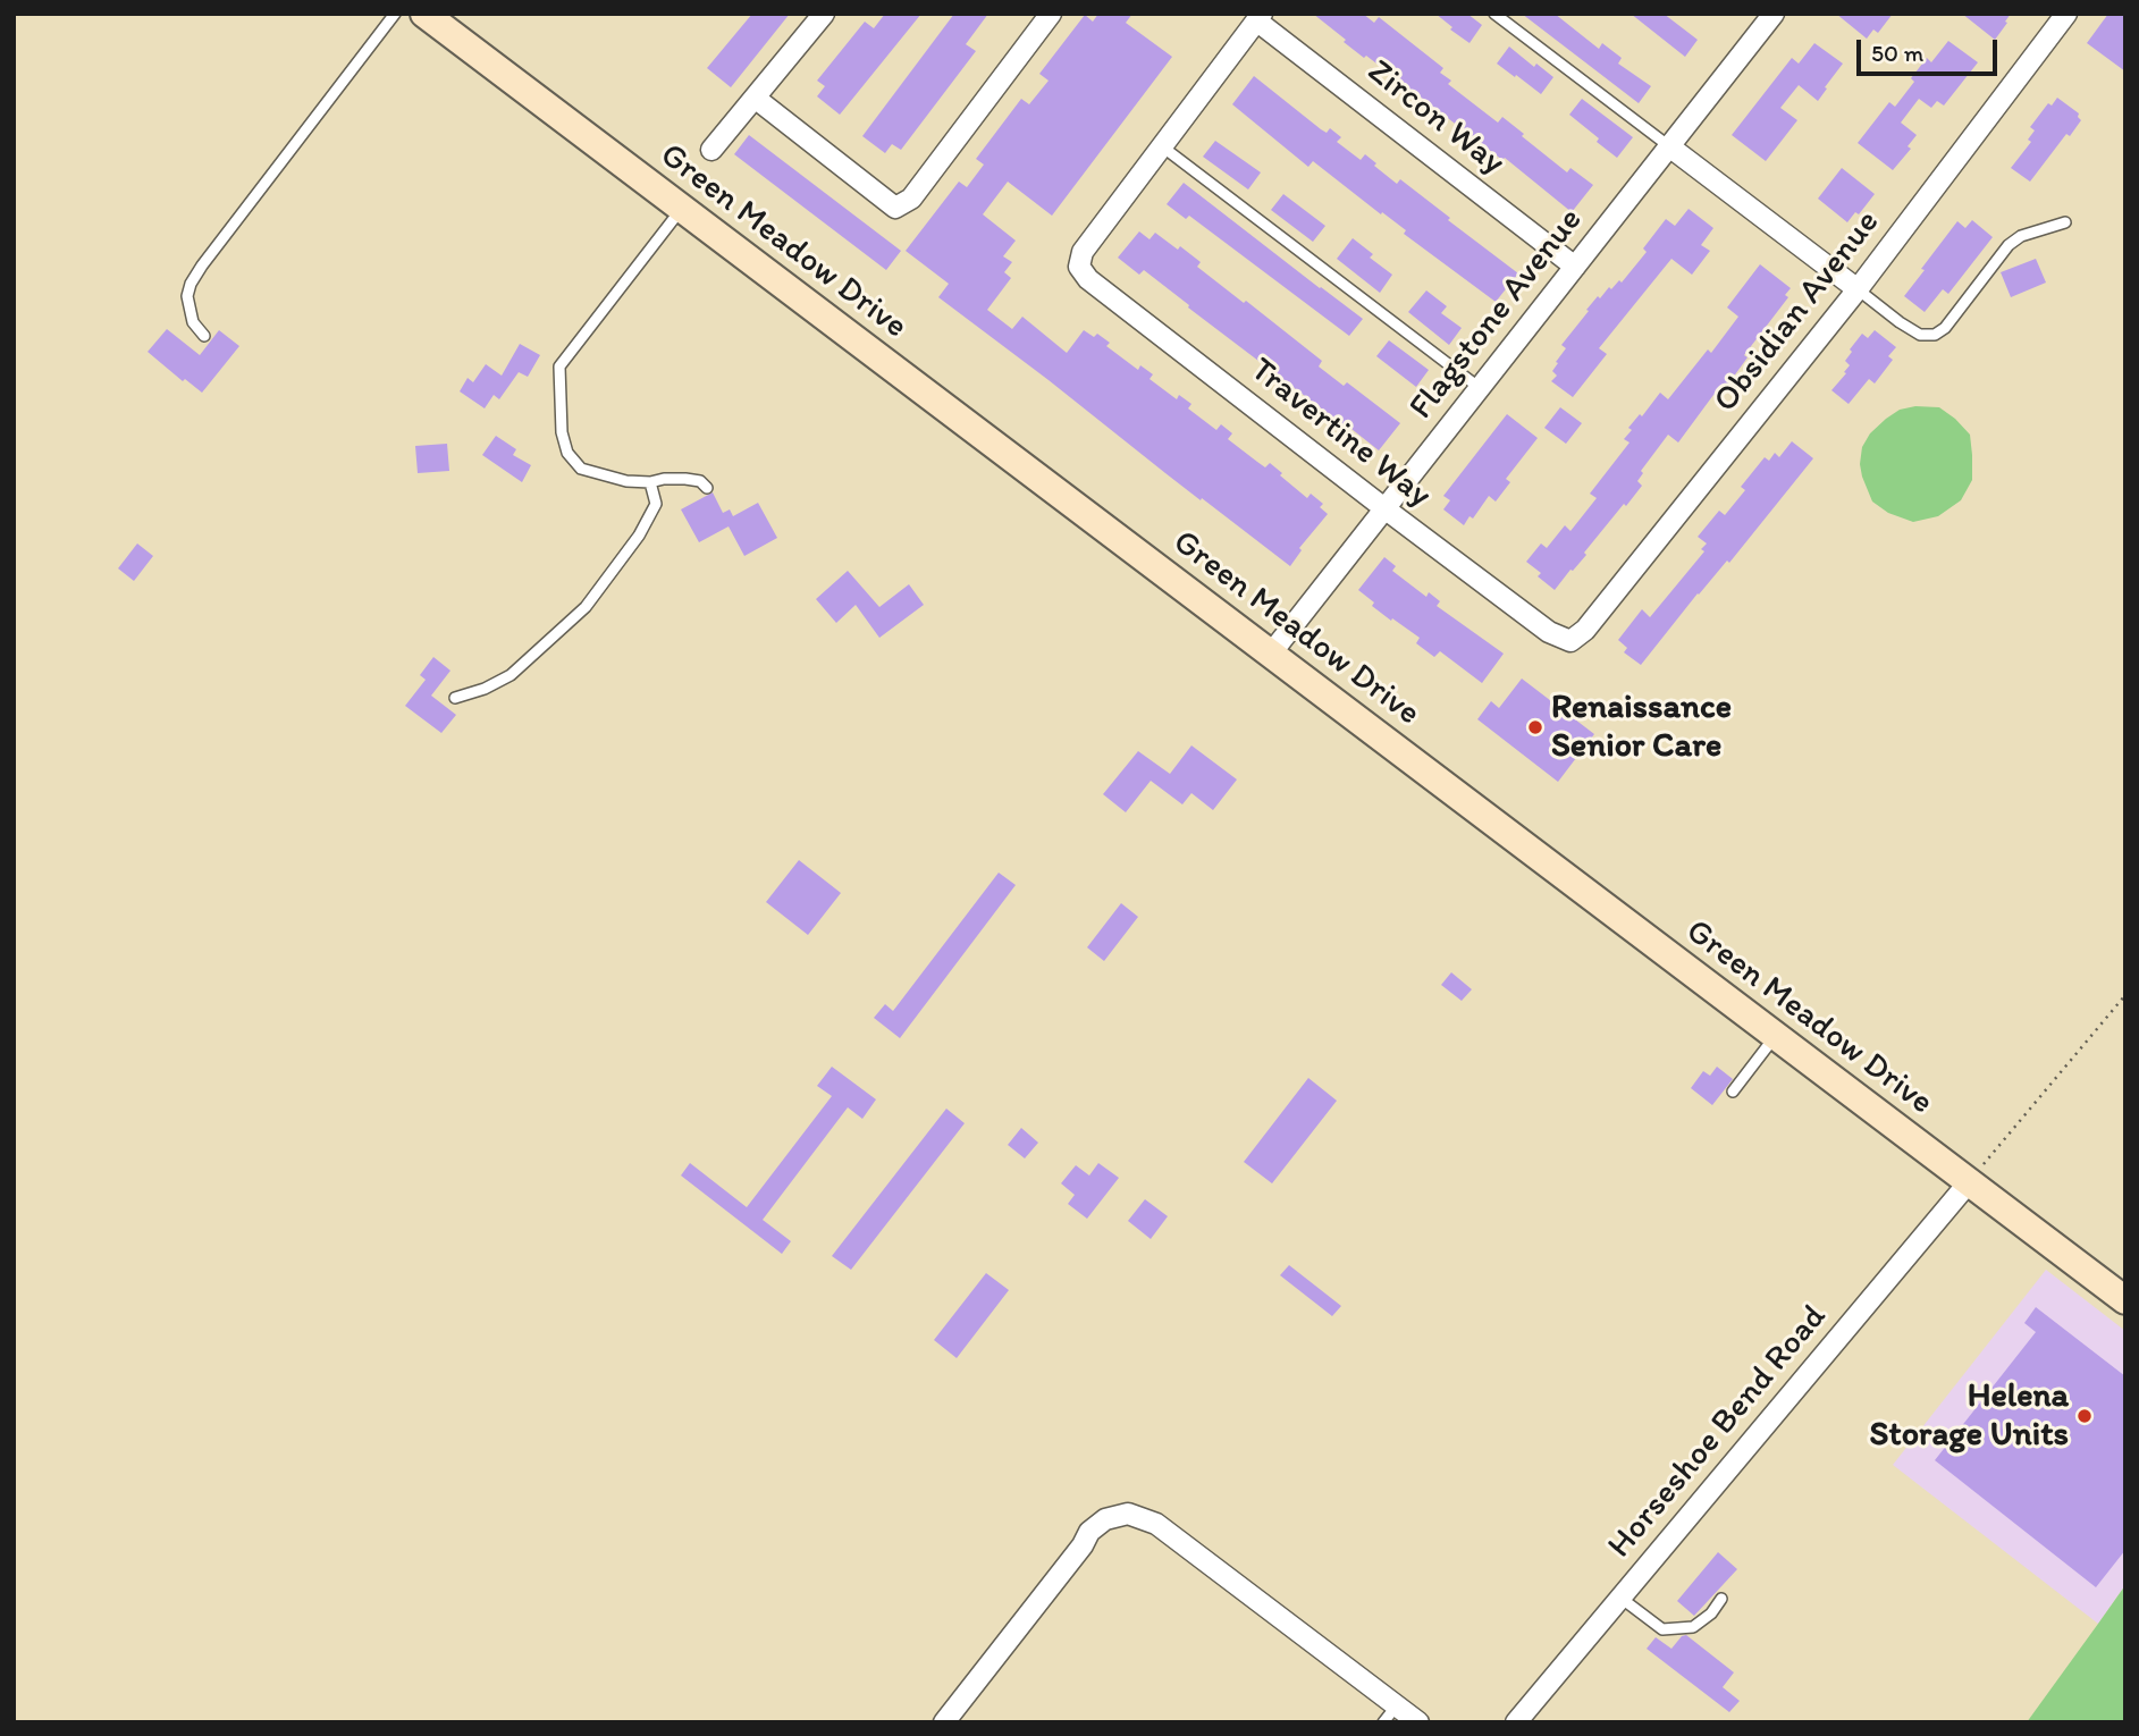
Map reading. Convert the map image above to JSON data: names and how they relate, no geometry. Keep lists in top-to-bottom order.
{
  "streets": {
    "main road": ["Green Meadow Drive"],
    "street": [
      "Zircon Way",
      "Obsidian Avenue",
      "Flagstone Avenue",
      "Travertine Way",
      "Horseshoe Bend Road"
    ]
  },
  "crossings": [
    ["Zircon Way", "Flagstone Avenue"],
    ["Green Meadow Drive", "Flagstone Avenue"],
    ["Green Meadow Drive", "Horseshoe Bend Road"],
    ["Obsidian Avenue", "Travertine Way"],
    ["Flagstone Avenue", "Travertine Way"]
  ],
  "places": ["Renaissance Senior Care", "Helena Storage Units"],
  "scale_bar": "50 m"
}
